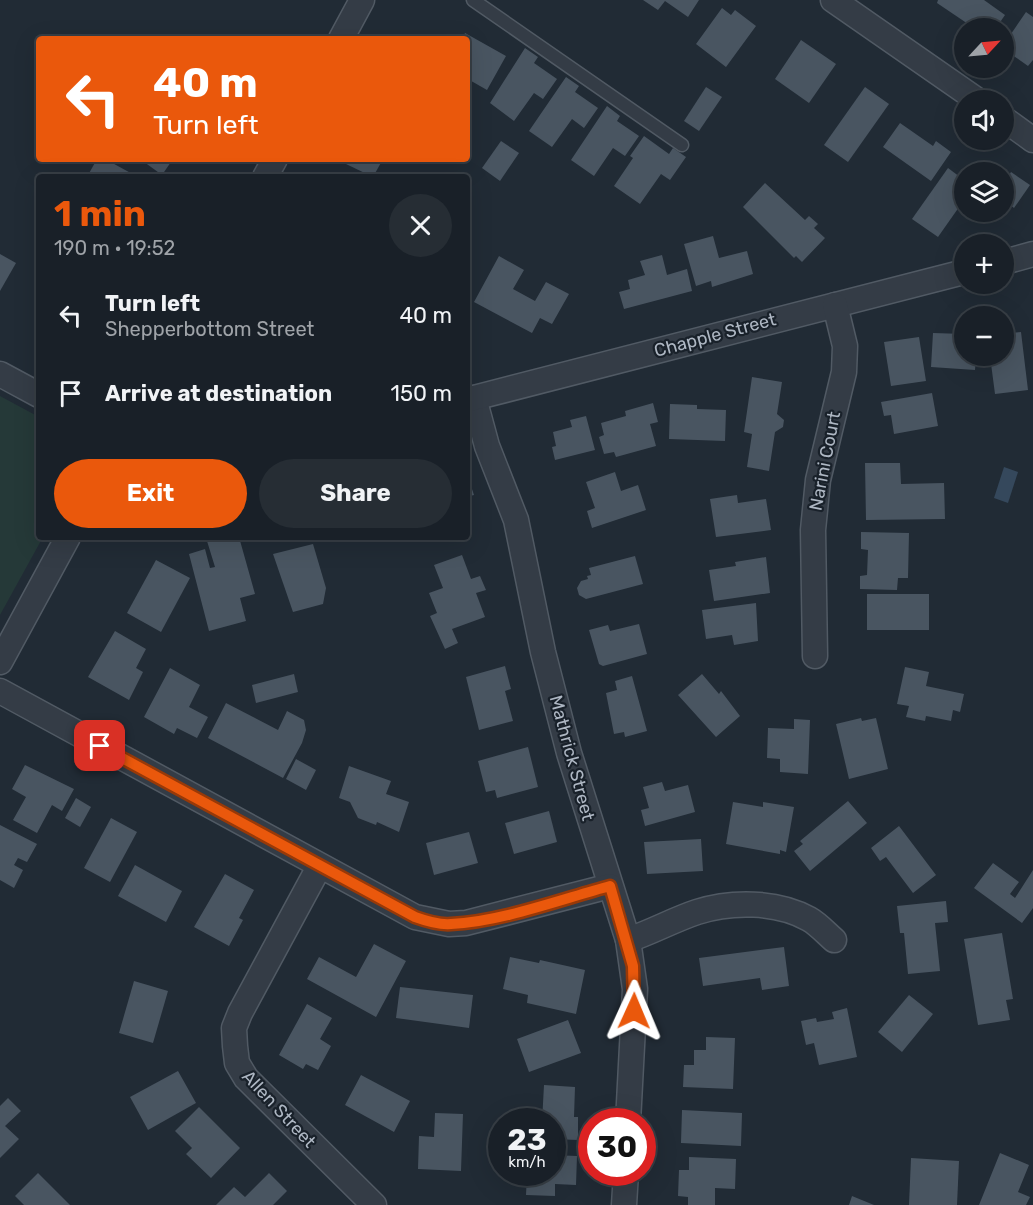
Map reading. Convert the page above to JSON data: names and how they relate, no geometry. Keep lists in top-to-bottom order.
{
  "streets": {
    "street": [
      "Chapple Street",
      "Narini Court",
      "Mathrick Street",
      "Allen Street"
    ]
  },
  "crossings": [
    ["Chapple Street", "Narini Court"],
    ["Chapple Street", "Mathrick Street"]
  ],
  "north": "top right",
  "page": {
    "map_buttons": ["+", "−"],
    "turn": ["40 m", "Turn left"],
    "heading": ["1 min", "190 m · 19:52"],
    "list": [
      {
        "name": "Turn left",
        "note": "Shepperbottom Street",
        "value": "40 m"
      },
      {
        "name": "Arrive at destination",
        "value": "150 m"
      }
    ],
    "buttons": ["Exit", "Share"],
    "speed": "23 km/h",
    "limit": "30"
  }
}
